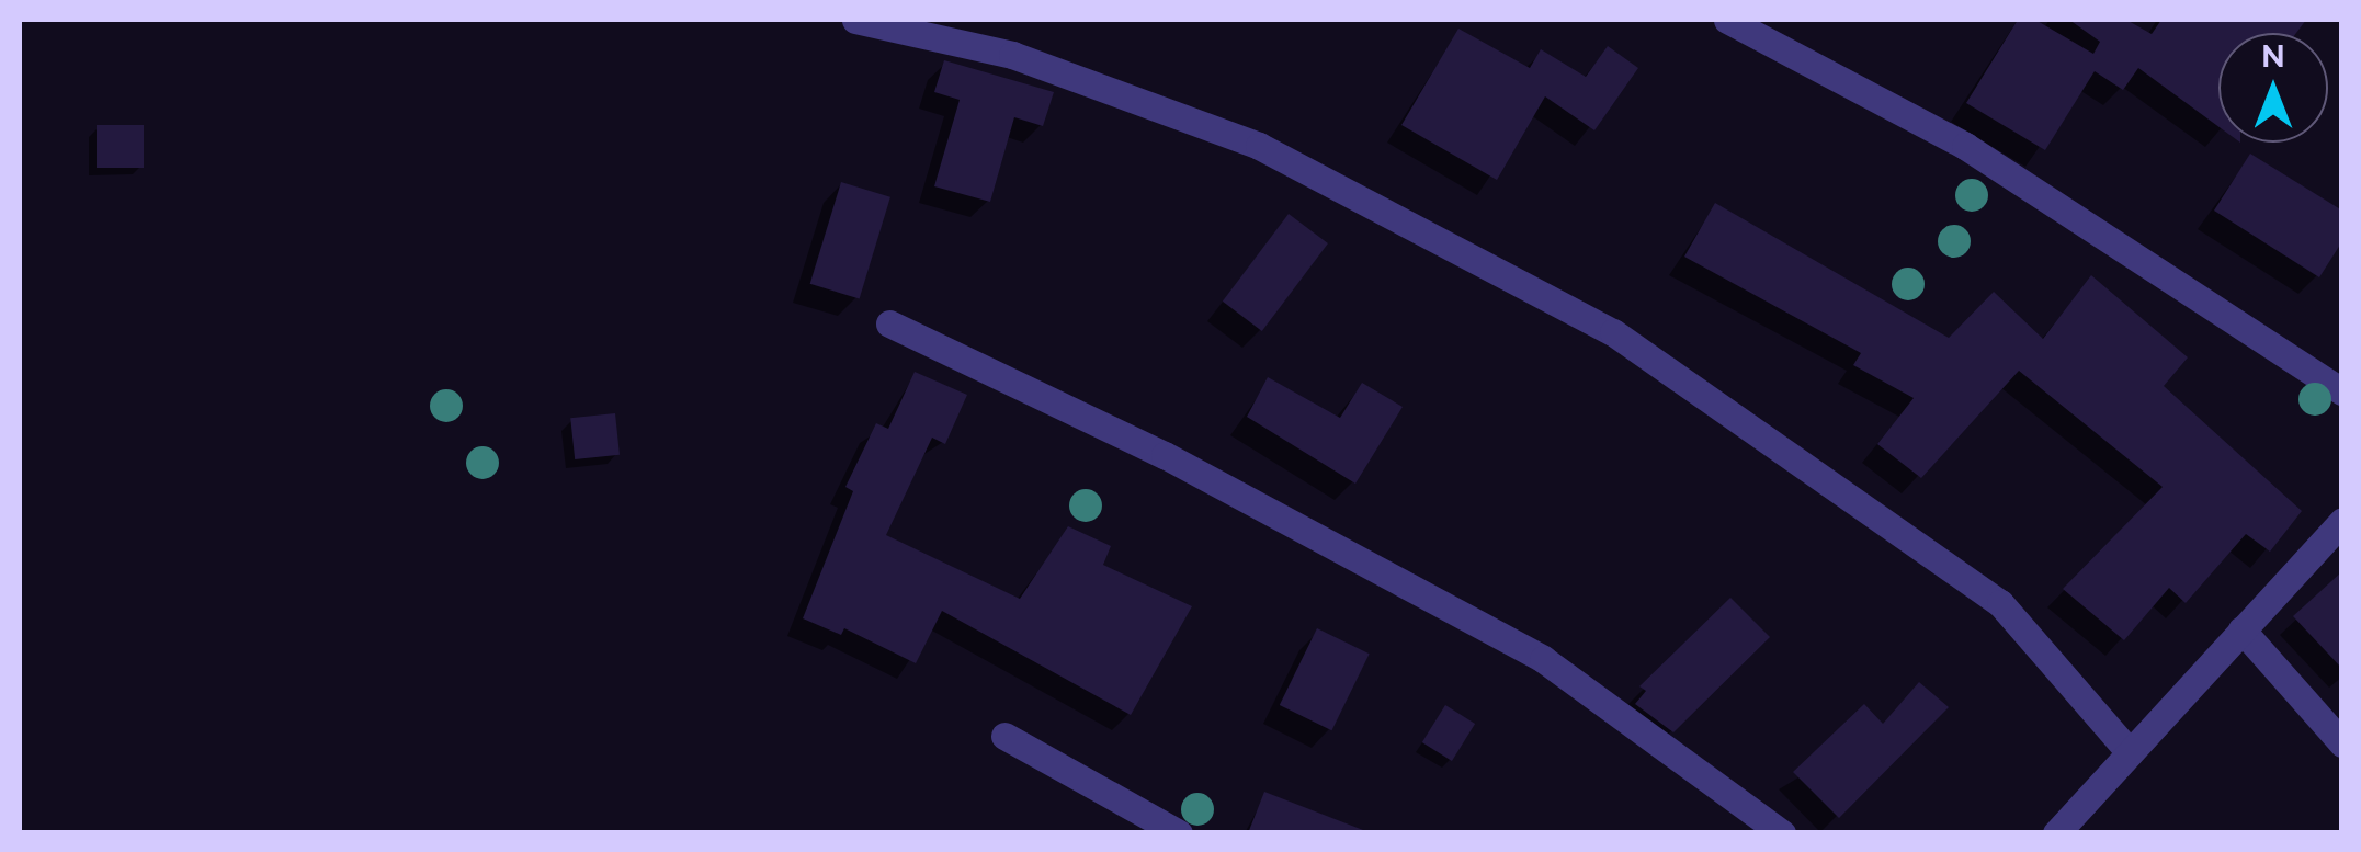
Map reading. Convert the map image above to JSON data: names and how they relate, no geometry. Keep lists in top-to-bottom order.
{
  "north": "top"
}
